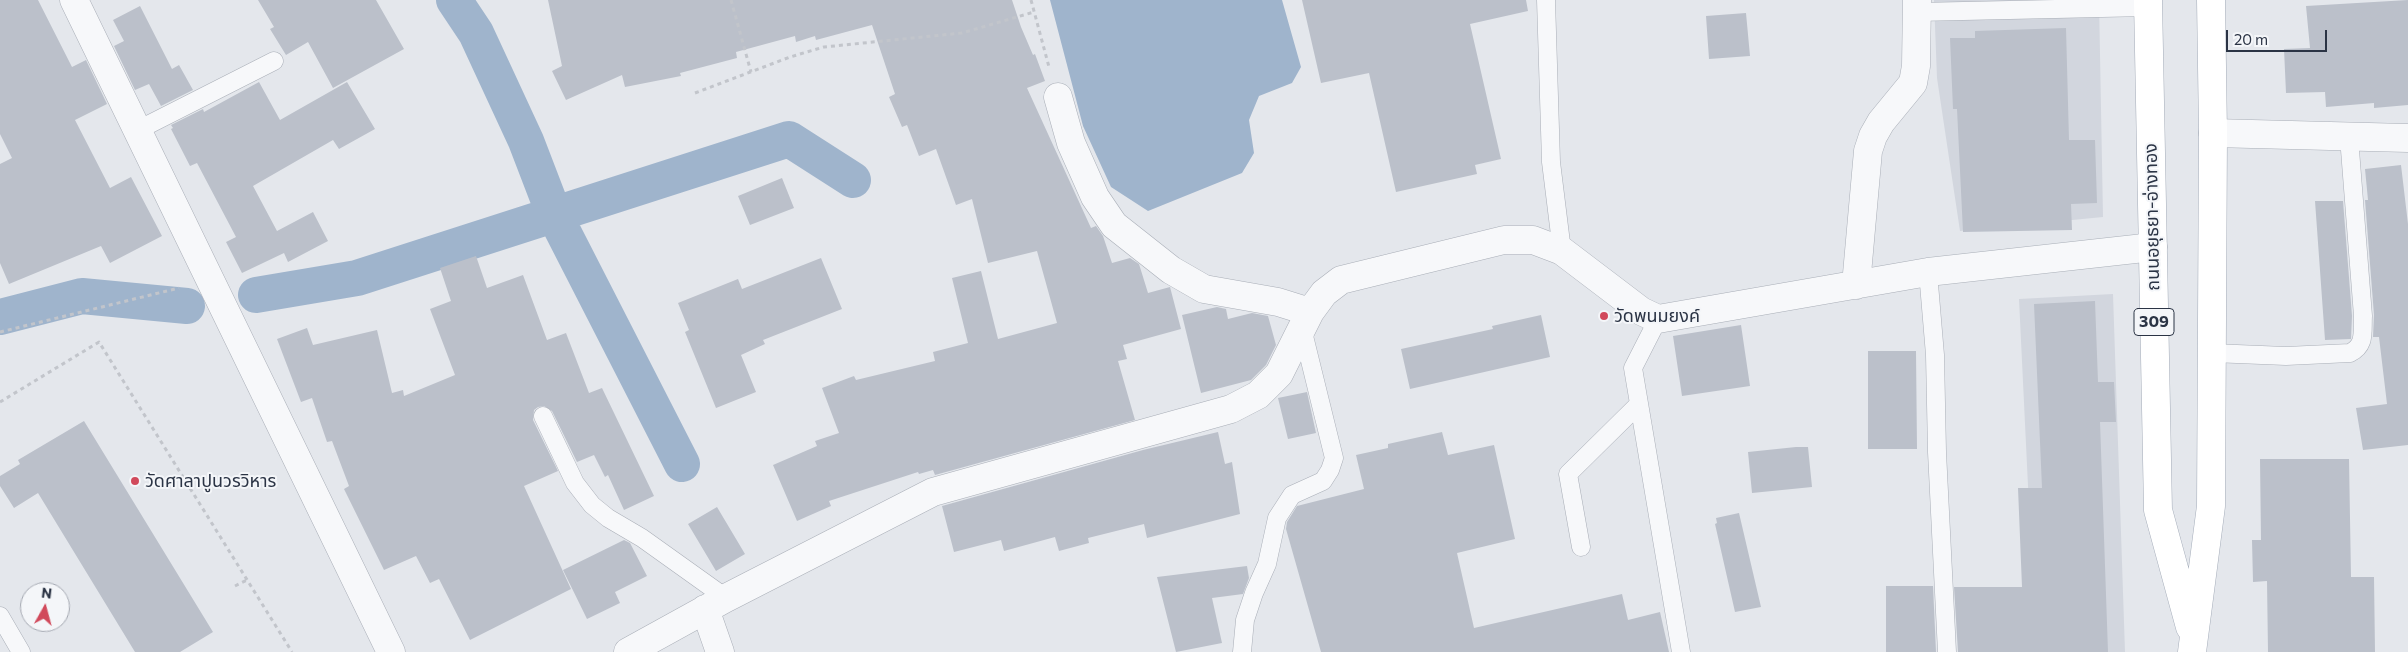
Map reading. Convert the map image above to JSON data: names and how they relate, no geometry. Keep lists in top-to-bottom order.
{
  "streets": {
    "main road": ["ถนนอยุธยา-อ่างทอง", "309"]
  },
  "places": ["วัดพนมยงค์", "วัดศาลาปูนวรวิหาร"],
  "scale_bar": "20 m",
  "north": "top"
}
